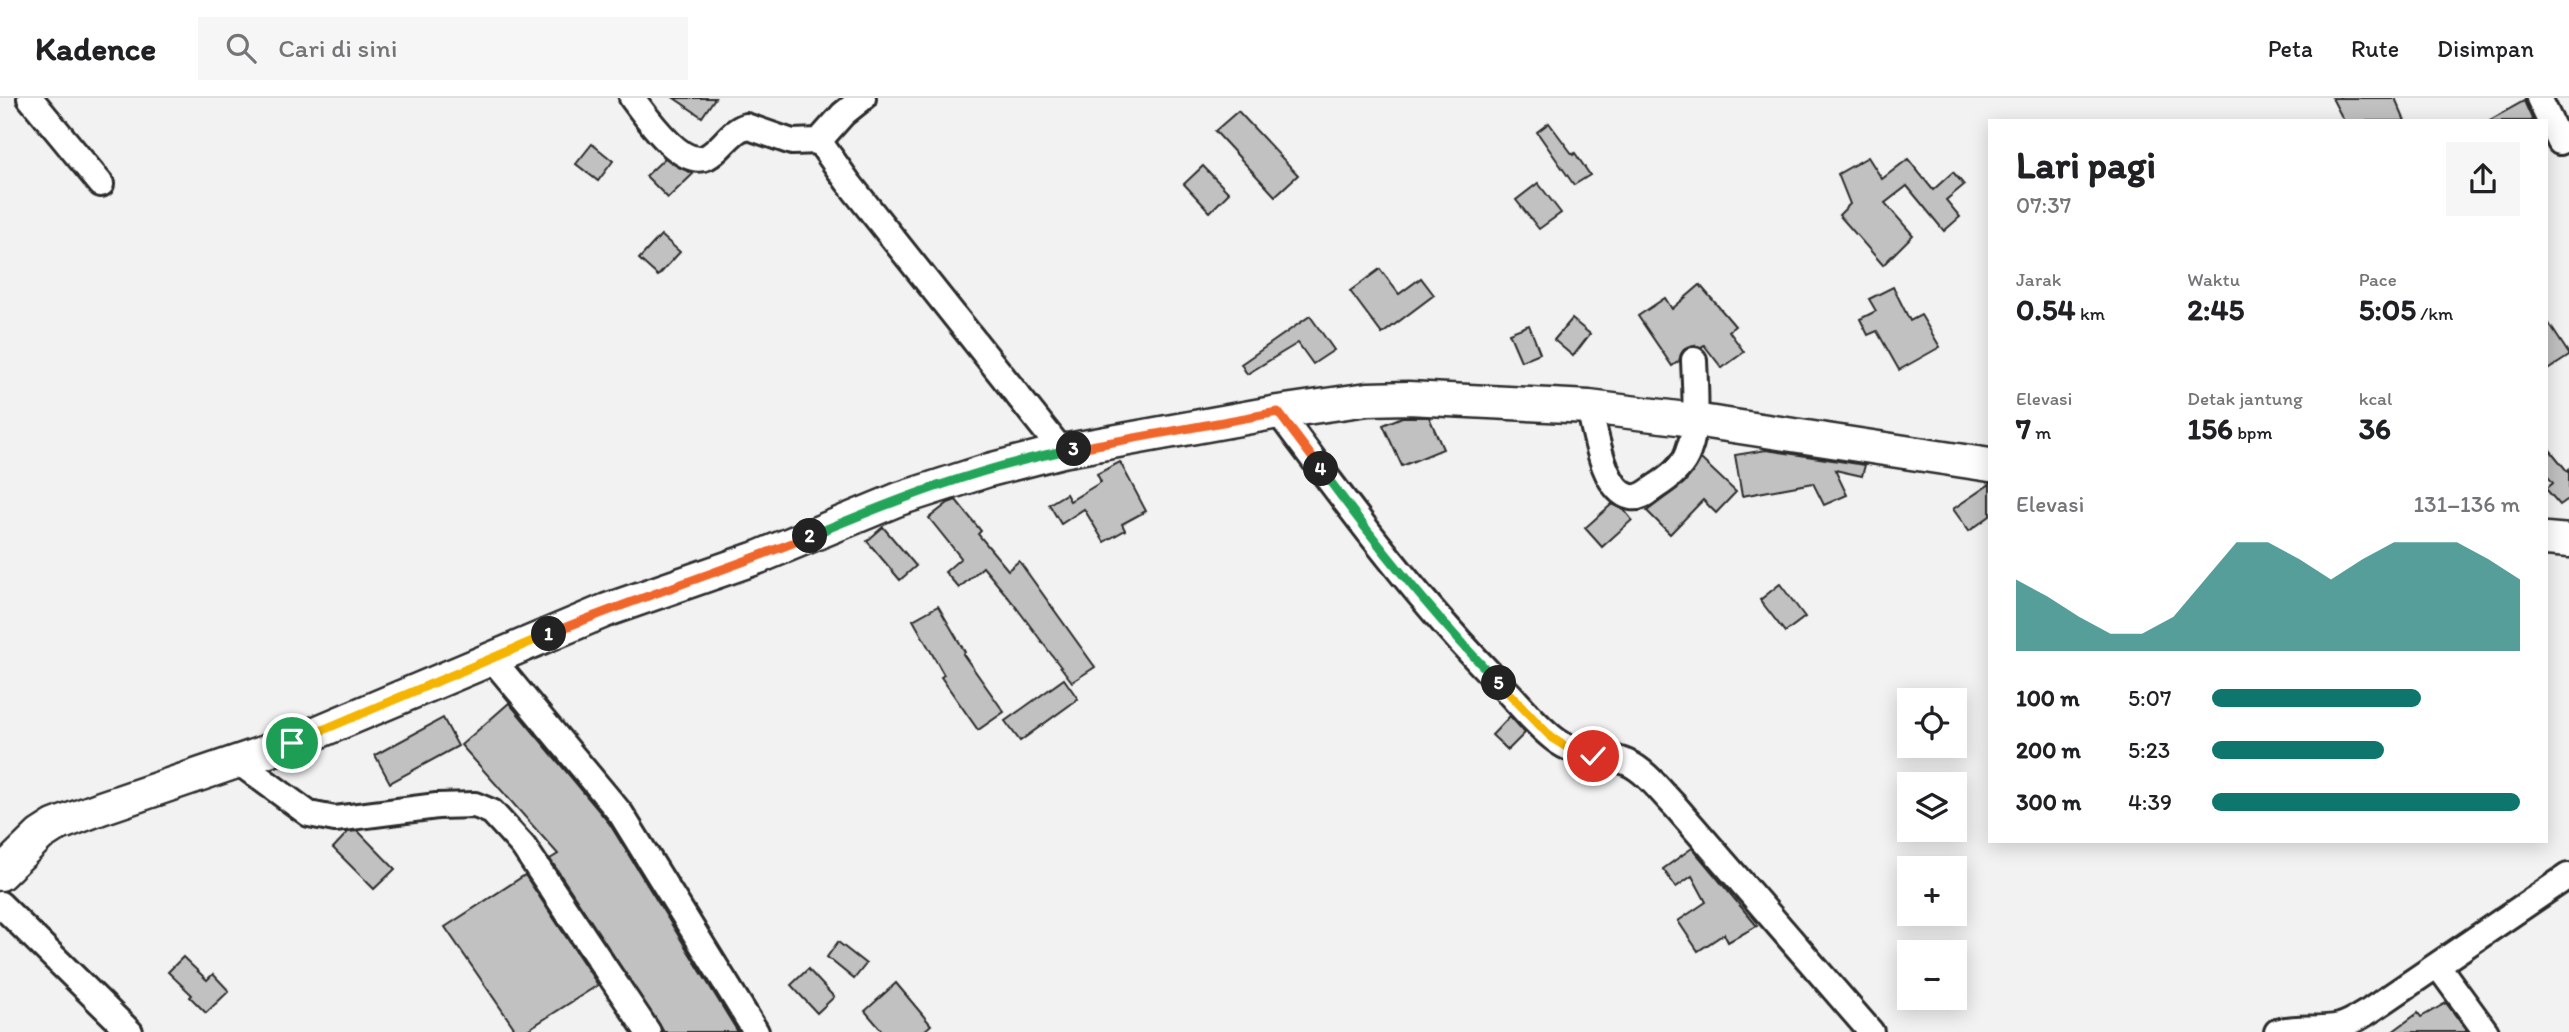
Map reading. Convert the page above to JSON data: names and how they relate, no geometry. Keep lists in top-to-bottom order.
{
  "page": {
    "header": "Kadence",
    "search": "Cari di sini",
    "nav": ["Peta", "Rute", "Disimpan"],
    "heading": ["Lari pagi", "07:37"],
    "stats": [
      ["Jarak", "0.54 km"],
      ["Waktu", "2:45"],
      ["Pace", "5:05 /km"],
      ["Elevasi", "7 m"],
      ["Detak jantung", "156 bpm"],
      ["kcal", "36"]
    ],
    "pins": [
      "3",
      "4",
      "2",
      "1",
      "5"
    ],
    "chart": ["Elevasi", "131–136 m"],
    "list": [
      {
        "name": "100 m",
        "note": "5:07"
      },
      {
        "name": "200 m",
        "note": "5:23"
      },
      {
        "name": "300 m",
        "note": "4:39"
      }
    ],
    "map_buttons": ["+", "−"]
  }
}
